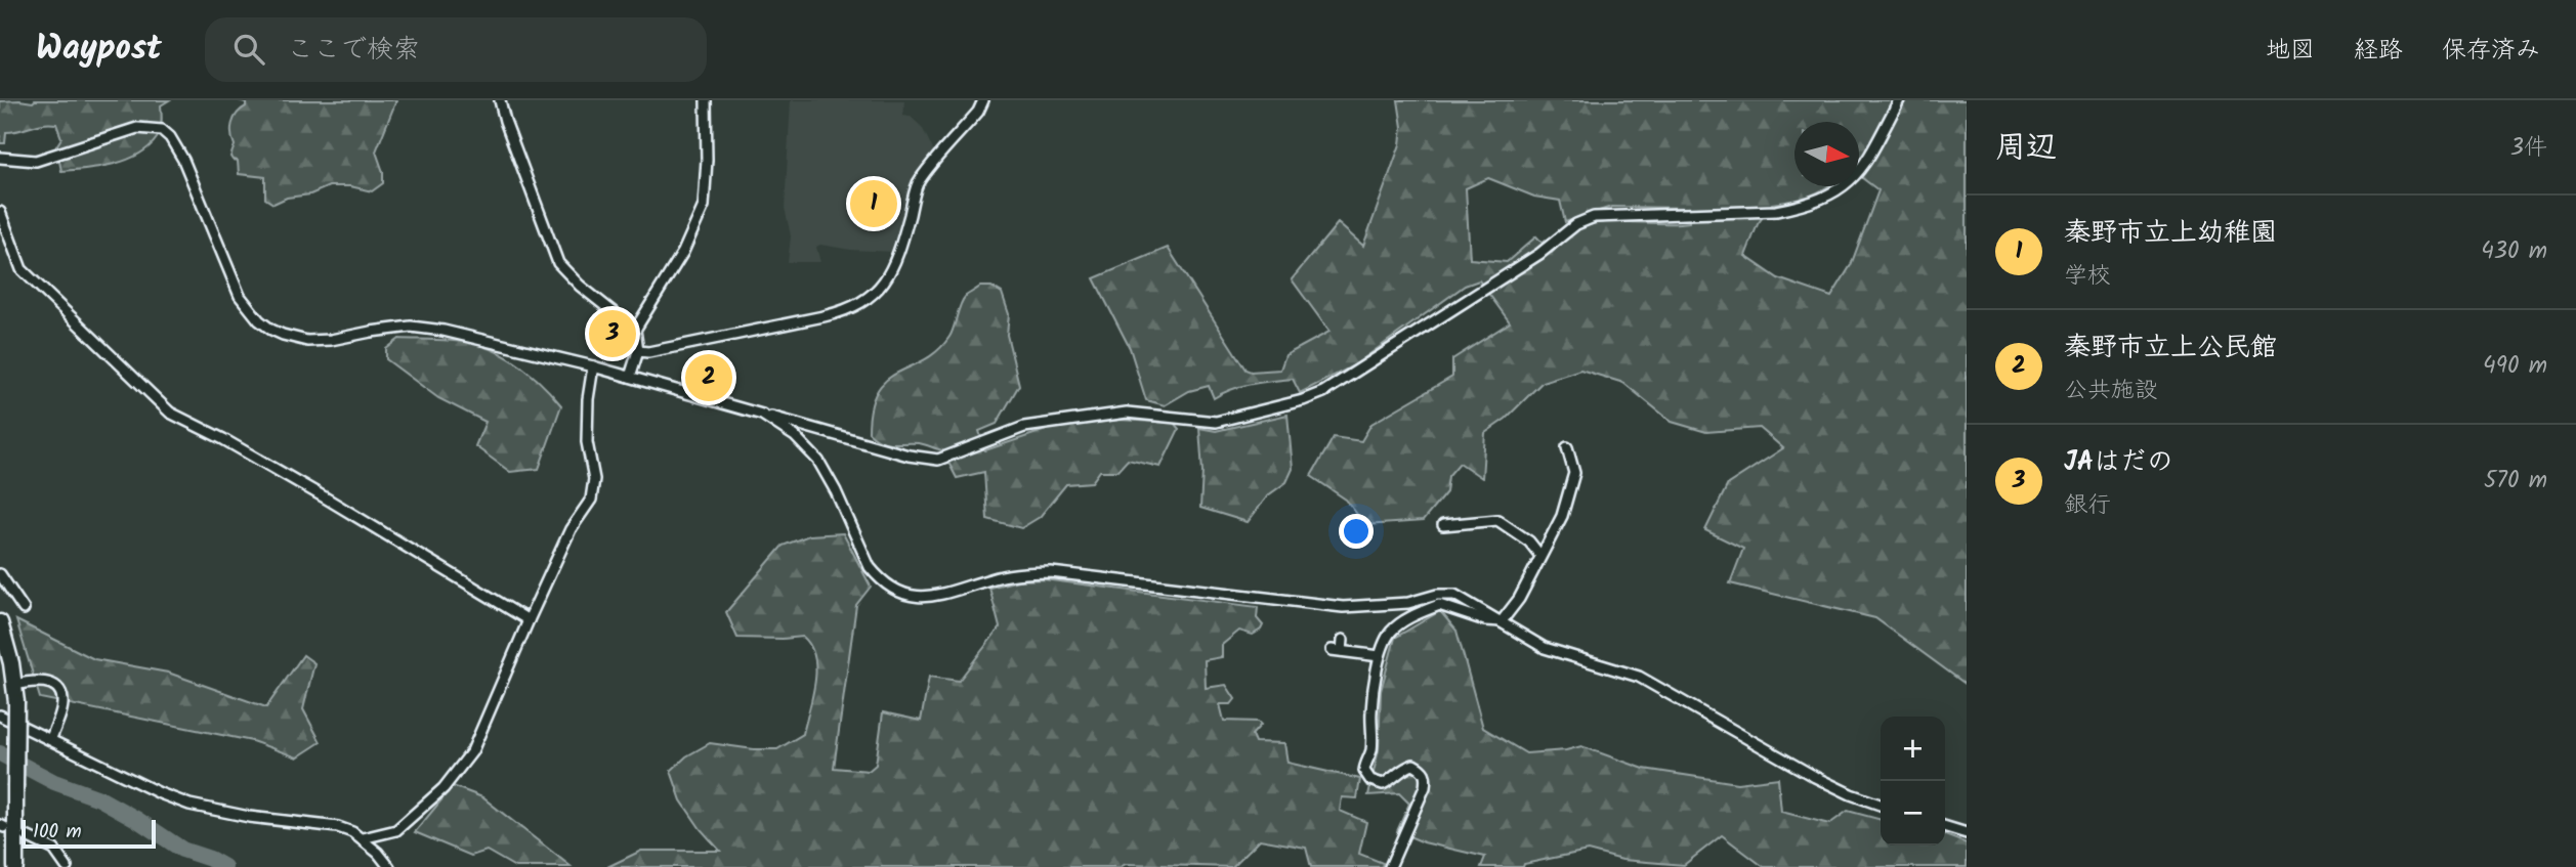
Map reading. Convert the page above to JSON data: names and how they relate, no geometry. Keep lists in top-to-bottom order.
{
  "scale_bar": "100 m",
  "north": "right",
  "page": {
    "header": "Waypost",
    "search": "ここで検索",
    "nav": ["地図", "経路", "保存済み"],
    "heading": ["周辺", "3件"],
    "pins": ["1", "3", "2"],
    "list": [
      {
        "mark": "1",
        "name": "秦野市立上幼稚園",
        "note": "学校",
        "value": "430 m"
      },
      {
        "mark": "2",
        "name": "秦野市立上公民館",
        "note": "公共施設",
        "value": "490 m"
      },
      {
        "mark": "3",
        "name": "JAはだの",
        "note": "銀行",
        "value": "570 m"
      }
    ],
    "map_buttons": ["+", "−"],
    "scale": "100 m"
  }
}
